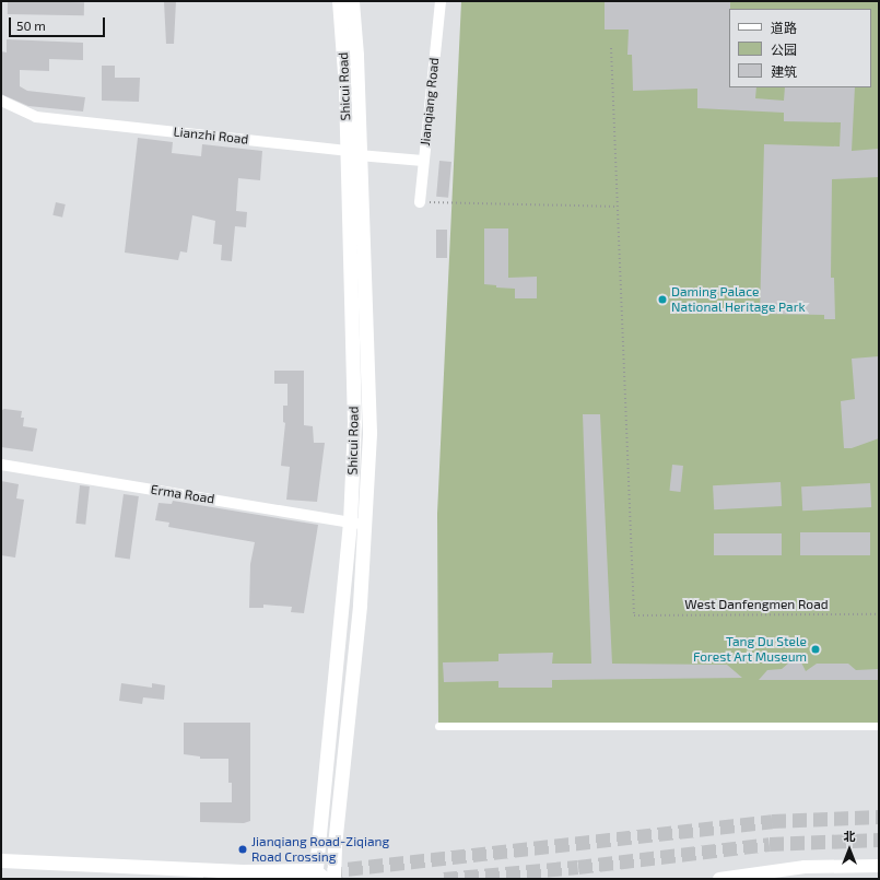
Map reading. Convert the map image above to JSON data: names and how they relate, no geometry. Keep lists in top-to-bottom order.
{
  "streets": {
    "main road": ["Shicui Road"],
    "street": ["Jianqiang Road", "Lianzhi Road", "Erma Road"],
    "path": ["West Danfengmen Road"]
  },
  "crossings": [
    ["Shicui Road", "Lianzhi Road"],
    ["Shicui Road", "Erma Road"],
    ["Jianqiang Road", "Lianzhi Road"]
  ],
  "places": ["Daming Palace National Heritage Park", "Tang Du Stele Forest Art Museum", "Jianqiang Road-Ziqiang Road Crossing"],
  "legend": ["道路", "公园", "建筑"],
  "scale_bar": "50 m",
  "north": "top"
}
